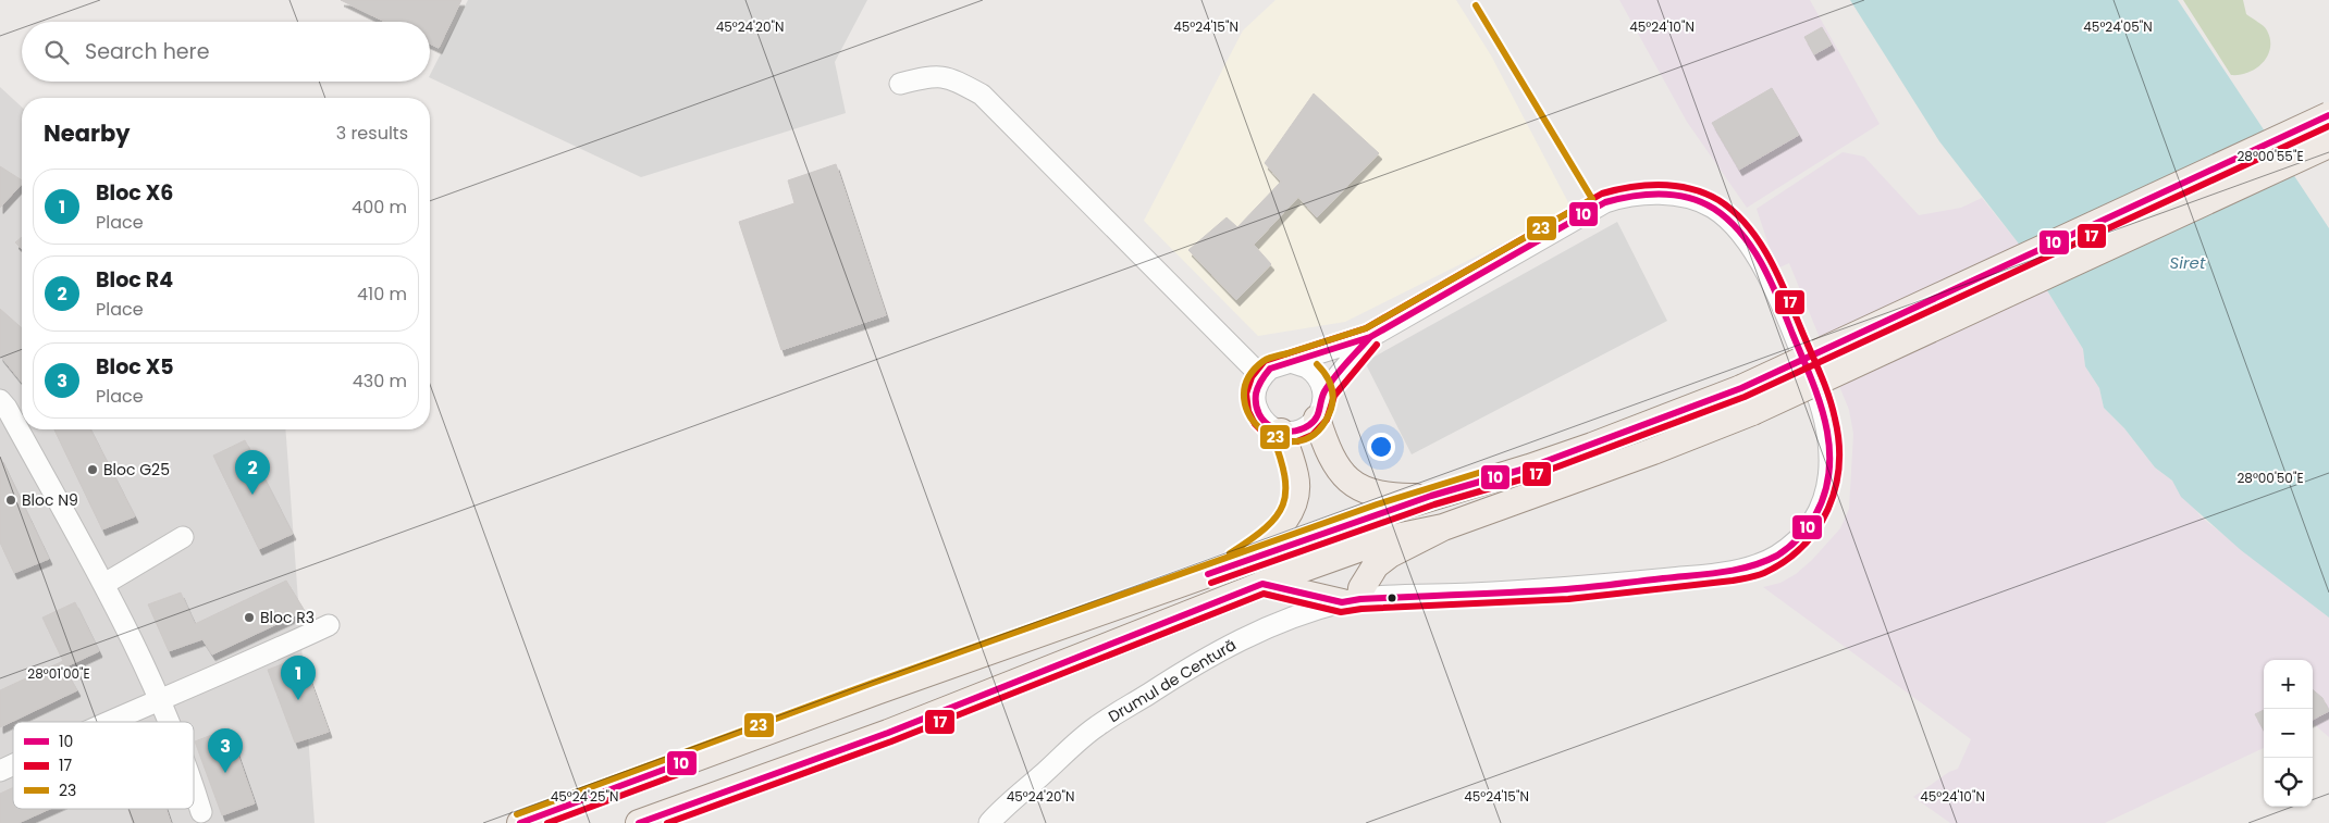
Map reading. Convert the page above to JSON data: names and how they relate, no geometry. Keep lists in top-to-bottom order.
{
  "streets": {
    "street": ["Drumul de Centură"]
  },
  "water": ["Siret"],
  "places": ["Bloc G25", "Bloc N9", "Bloc R3"],
  "lines": ["transit line 23", "transit line 10", "transit line 17"],
  "legend": ["10", "17", "23"],
  "page": {
    "search": "Search here",
    "heading": ["Nearby", "3 results"],
    "list": [
      {
        "mark": "1",
        "name": "Bloc X6",
        "note": "Place",
        "value": "400 m"
      },
      {
        "mark": "2",
        "name": "Bloc R4",
        "note": "Place",
        "value": "410 m"
      },
      {
        "mark": "3",
        "name": "Bloc X5",
        "note": "Place",
        "value": "430 m"
      }
    ],
    "pins": ["2", "1", "3"],
    "map_buttons": ["+", "−"]
  },
  "coordinates": [
    "45°24'20\"N",
    "45°24'15\"N",
    "45°24'10\"N",
    "45°24'05\"N",
    "28°00'55\"E",
    "28°00'50\"E",
    "28°01'00\"E",
    "45°24'25\"N"
  ]
}
